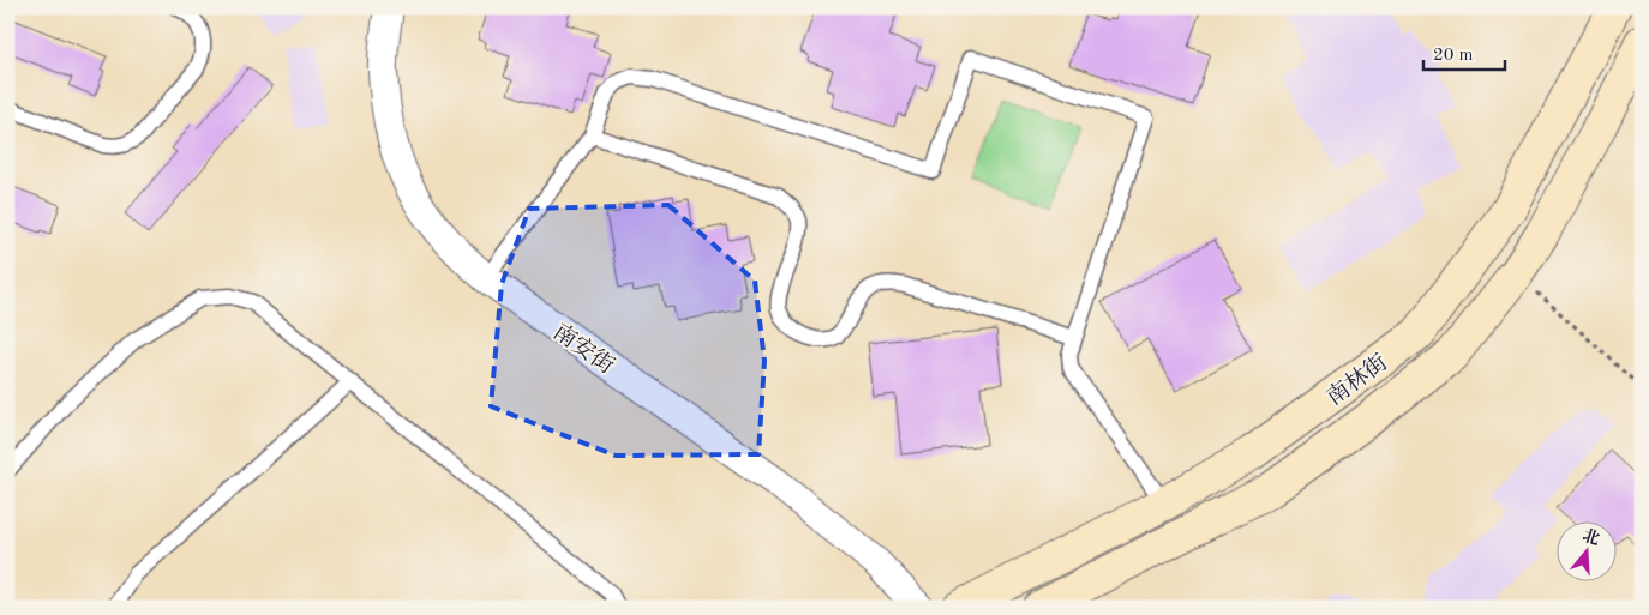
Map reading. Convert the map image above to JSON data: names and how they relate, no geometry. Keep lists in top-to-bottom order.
{
  "streets": {
    "main road": ["南林街"],
    "street": ["南安街"]
  },
  "scale_bar": "20 m",
  "north": "top"
}
